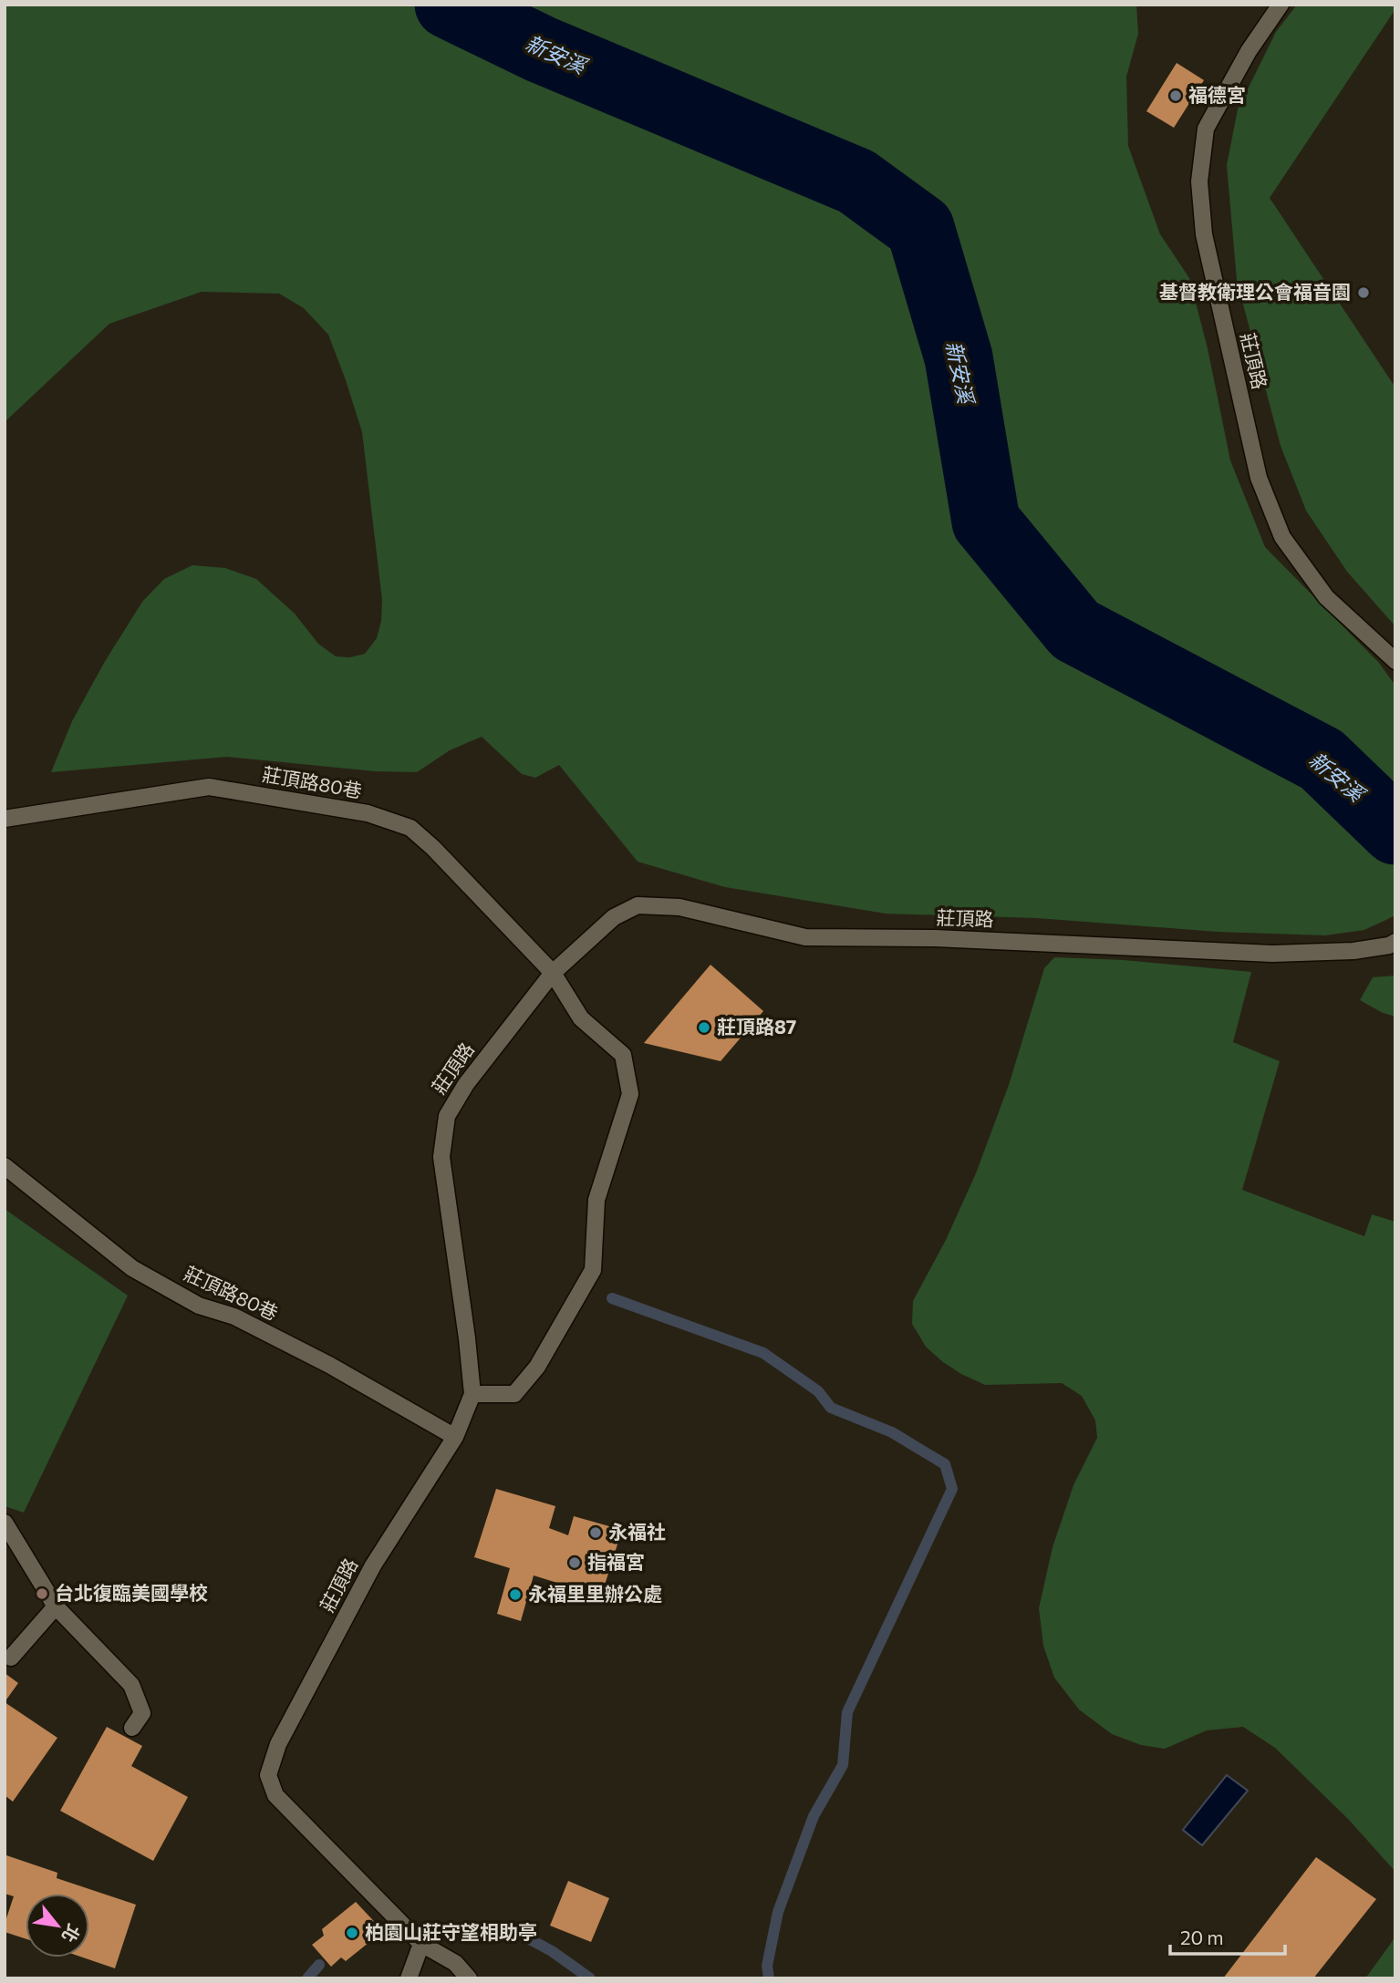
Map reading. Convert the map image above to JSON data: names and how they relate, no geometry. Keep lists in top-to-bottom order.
{
  "streets": {
    "street": ["莊頂路", "莊頂路80巷"]
  },
  "crossings": [
    ["莊頂路", "莊頂路80巷"]
  ],
  "water": ["新安溪"],
  "places": [
    "福德宮",
    "基督教衛理公會福音園",
    "莊頂路87",
    "永福社",
    "指福宮",
    "台北復臨美國學校",
    "永福里里辦公處",
    "柏園山莊守望相助亭"
  ],
  "scale_bar": "20 m",
  "north": "bottom right"
}
